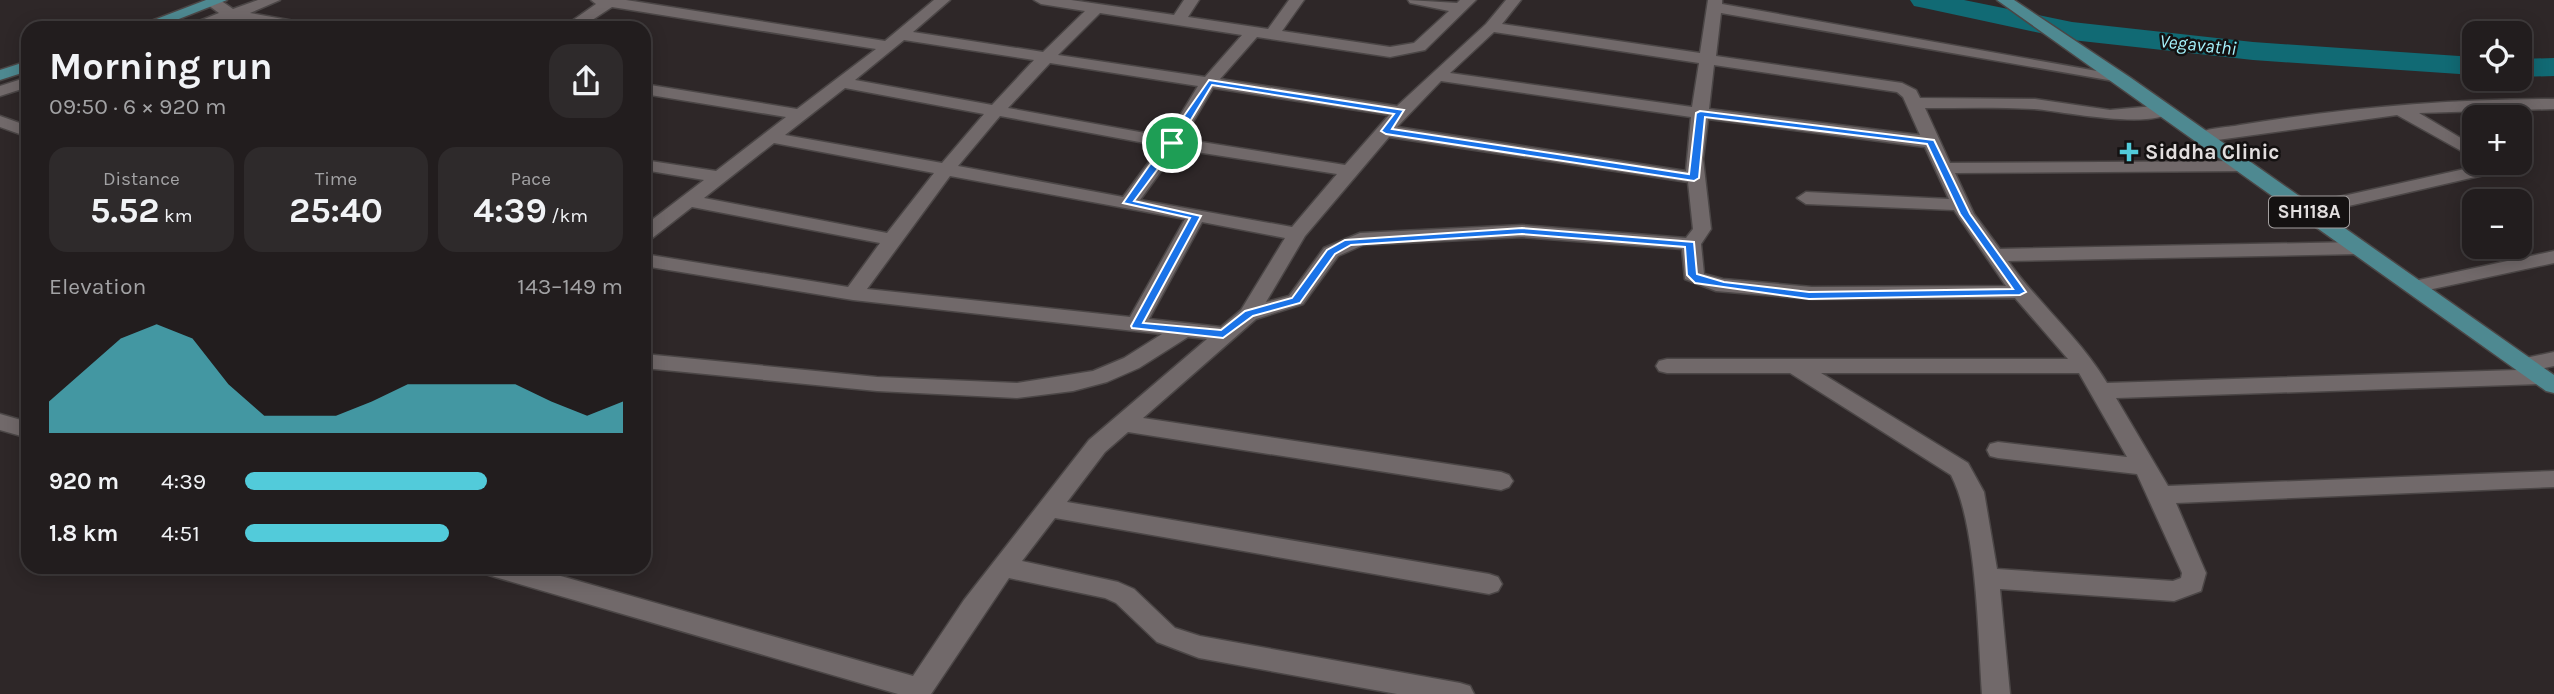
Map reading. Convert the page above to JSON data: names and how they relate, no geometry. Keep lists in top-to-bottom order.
{
  "streets": {
    "main road": ["SH118A"]
  },
  "water": ["Vegavathi"],
  "places": {
    "health": ["Siddha Clinic"]
  },
  "page": {
    "map_buttons": ["+", "−"],
    "heading": ["Morning run", "09:50 · 6 × 920 m"],
    "stats": [
      ["Distance", "5.52 km"],
      ["Time", "25:40"],
      ["Pace", "4:39 /km"]
    ],
    "chart": ["Elevation", "143–149 m"],
    "list": [
      {
        "name": "920 m",
        "note": "4:39"
      },
      {
        "name": "1.8 km",
        "note": "4:51"
      }
    ]
  }
}
